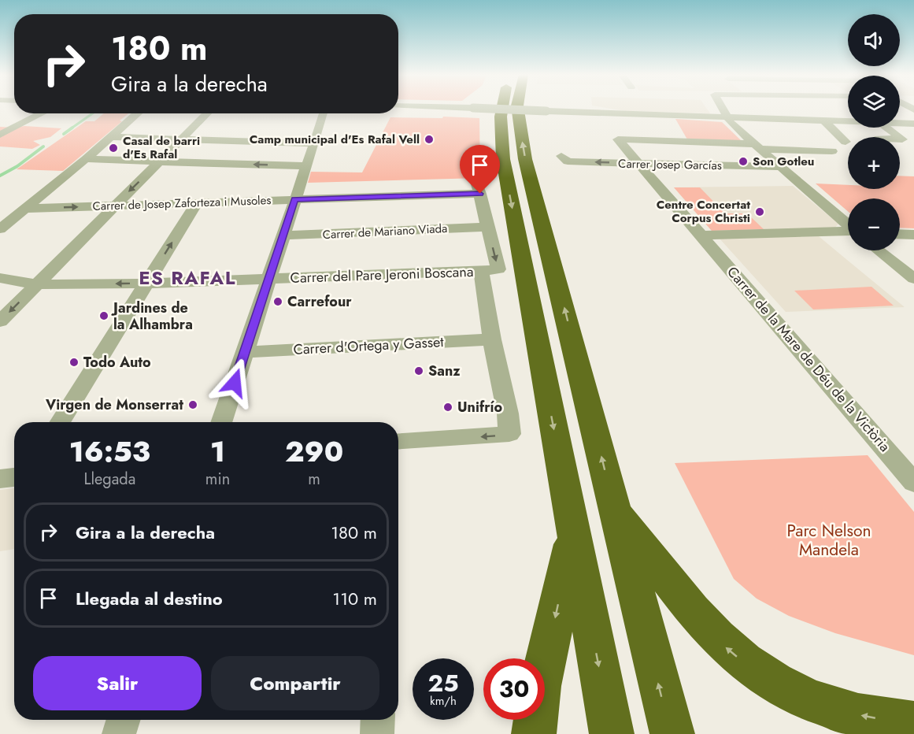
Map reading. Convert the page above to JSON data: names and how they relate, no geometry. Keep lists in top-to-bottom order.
{
  "streets": {
    "street": [
      "Carrer Josep Garcías",
      "Carrer de Josep Zaforteza i Musoles",
      "Carrer de Mariano Viada",
      "Carrer del Pare Jeroni Boscana",
      "Carrer d'Ortega y Gasset",
      "Carrer de la Mare de Déu de la Victòria"
    ]
  },
  "crossings": [
    ["Carrer Josep Garcías", "Carrer de la Mare de Déu de la Victòria"],
    ["Carrer de Josep Zaforteza i Musoles", "Carrer de Mariano Viada"]
  ],
  "districts": ["ES RAFAL"],
  "parks": ["Parc Nelson Mandela"],
  "places": [
    "Camp municipal d'Es Rafal Vell",
    "Casal de barri d'Es Rafal",
    "Son Gotleu",
    "Centre Concertat Corpus Christi",
    "Carrefour",
    "Jardines de la Alhambra",
    "Todo Auto",
    "Sanz",
    "Virgen de Monserrat",
    "Unifrío"
  ],
  "page": {
    "map_buttons": ["+", "−"],
    "turn": ["180 m", "Gira a la derecha"],
    "eta": [
      "16:53",
      "Llegada",
      "1",
      "min",
      "290",
      "m"
    ],
    "list": [
      {
        "name": "Gira a la derecha",
        "value": "180 m"
      },
      {
        "name": "Llegada al destino",
        "value": "110 m"
      }
    ],
    "buttons": ["Salir", "Compartir"],
    "speed": "25 km/h",
    "limit": "30"
  }
}
